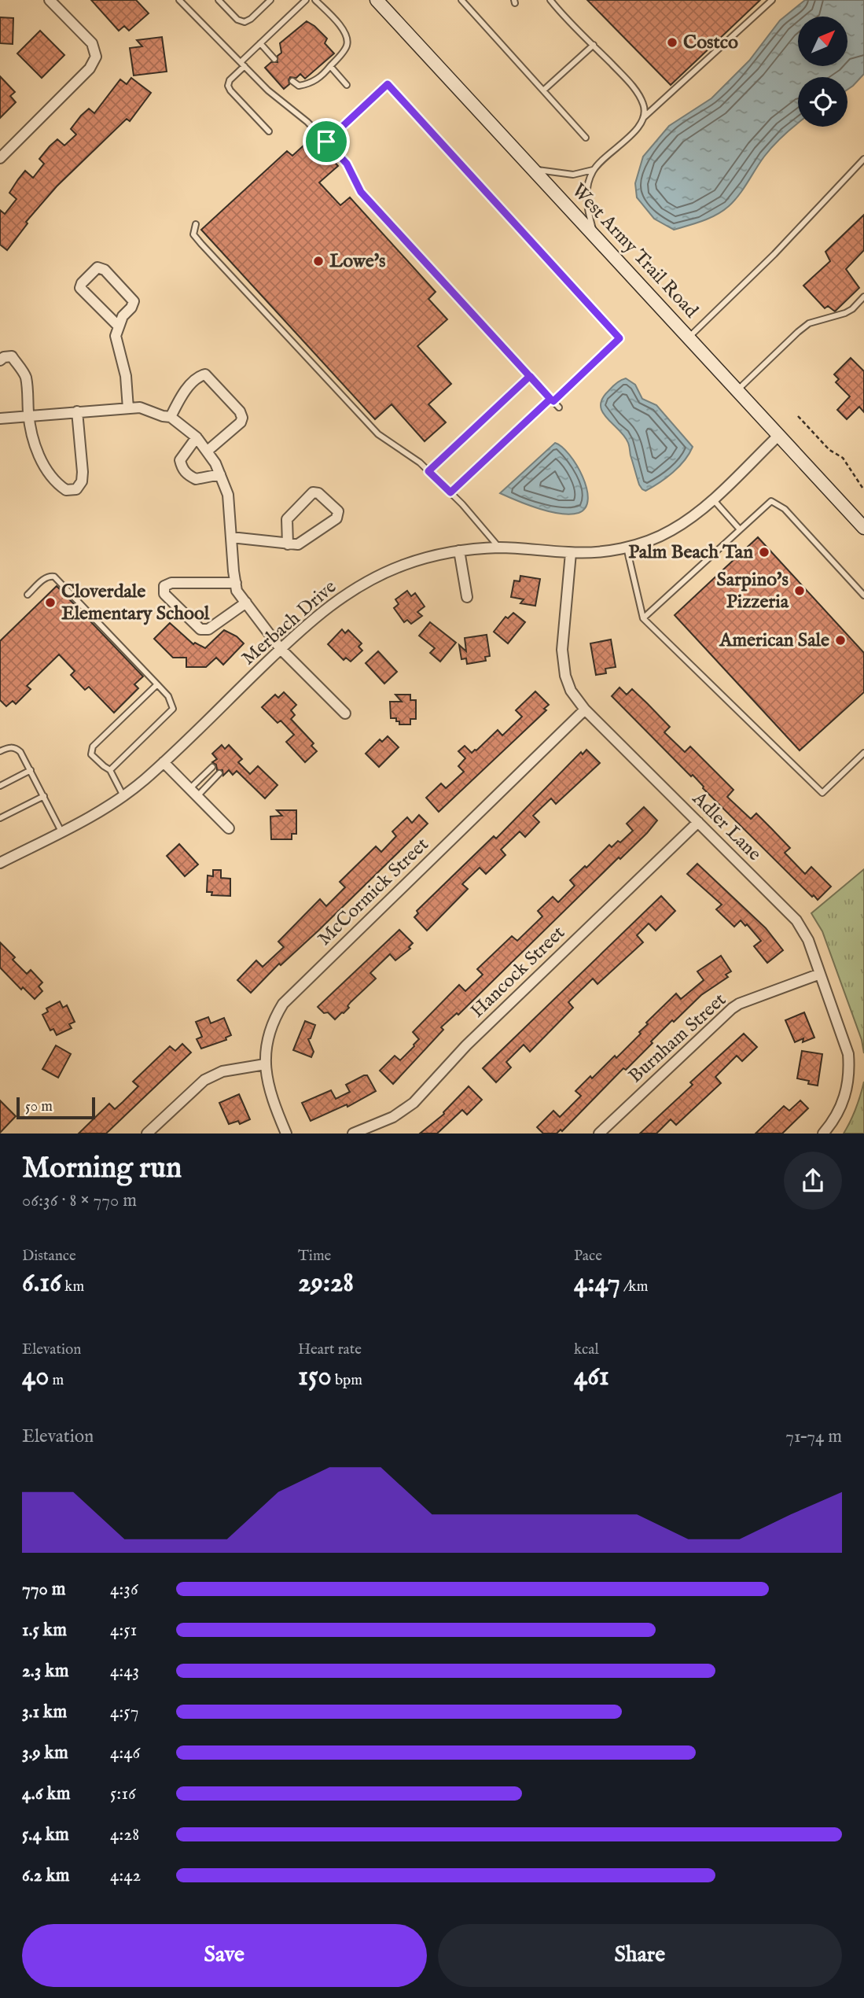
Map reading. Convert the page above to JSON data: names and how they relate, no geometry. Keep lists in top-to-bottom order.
{
  "streets": {
    "main road": ["West Army Trail Road"],
    "street": [
      "Merbach Drive",
      "Adler Lane",
      "McCormick Street",
      "Hancock Street",
      "Burnham Street"
    ]
  },
  "crossings": [
    ["West Army Trail Road", "Merbach Drive"],
    ["Merbach Drive", "Adler Lane"],
    ["Adler Lane", "McCormick Street"],
    ["Adler Lane", "Hancock Street"],
    ["Adler Lane", "Burnham Street"]
  ],
  "places": [
    "Costco",
    "Lowe's",
    "Palm Beach Tan",
    "Sarpino's Pizzeria",
    "Cloverdale Elementary School",
    "American Sale"
  ],
  "scale_bar": "50 m",
  "north": "top right",
  "page": {
    "scale": "50 m",
    "heading": ["Morning run", "06:36 · 8 × 770 m"],
    "stats": [
      ["Distance", "6.16 km"],
      ["Time", "29:28"],
      ["Pace", "4:47 /km"],
      ["Elevation", "40 m"],
      ["Heart rate", "150 bpm"],
      ["kcal", "461"]
    ],
    "chart": ["Elevation", "71–74 m"],
    "list": [
      {
        "name": "770 m",
        "note": "4:36"
      },
      {
        "name": "1.5 km",
        "note": "4:51"
      },
      {
        "name": "2.3 km",
        "note": "4:43"
      },
      {
        "name": "3.1 km",
        "note": "4:57"
      },
      {
        "name": "3.9 km",
        "note": "4:46"
      },
      {
        "name": "4.6 km",
        "note": "5:16"
      },
      {
        "name": "5.4 km",
        "note": "4:28"
      },
      {
        "name": "6.2 km",
        "note": "4:42"
      }
    ],
    "buttons": ["Save", "Share"]
  }
}
